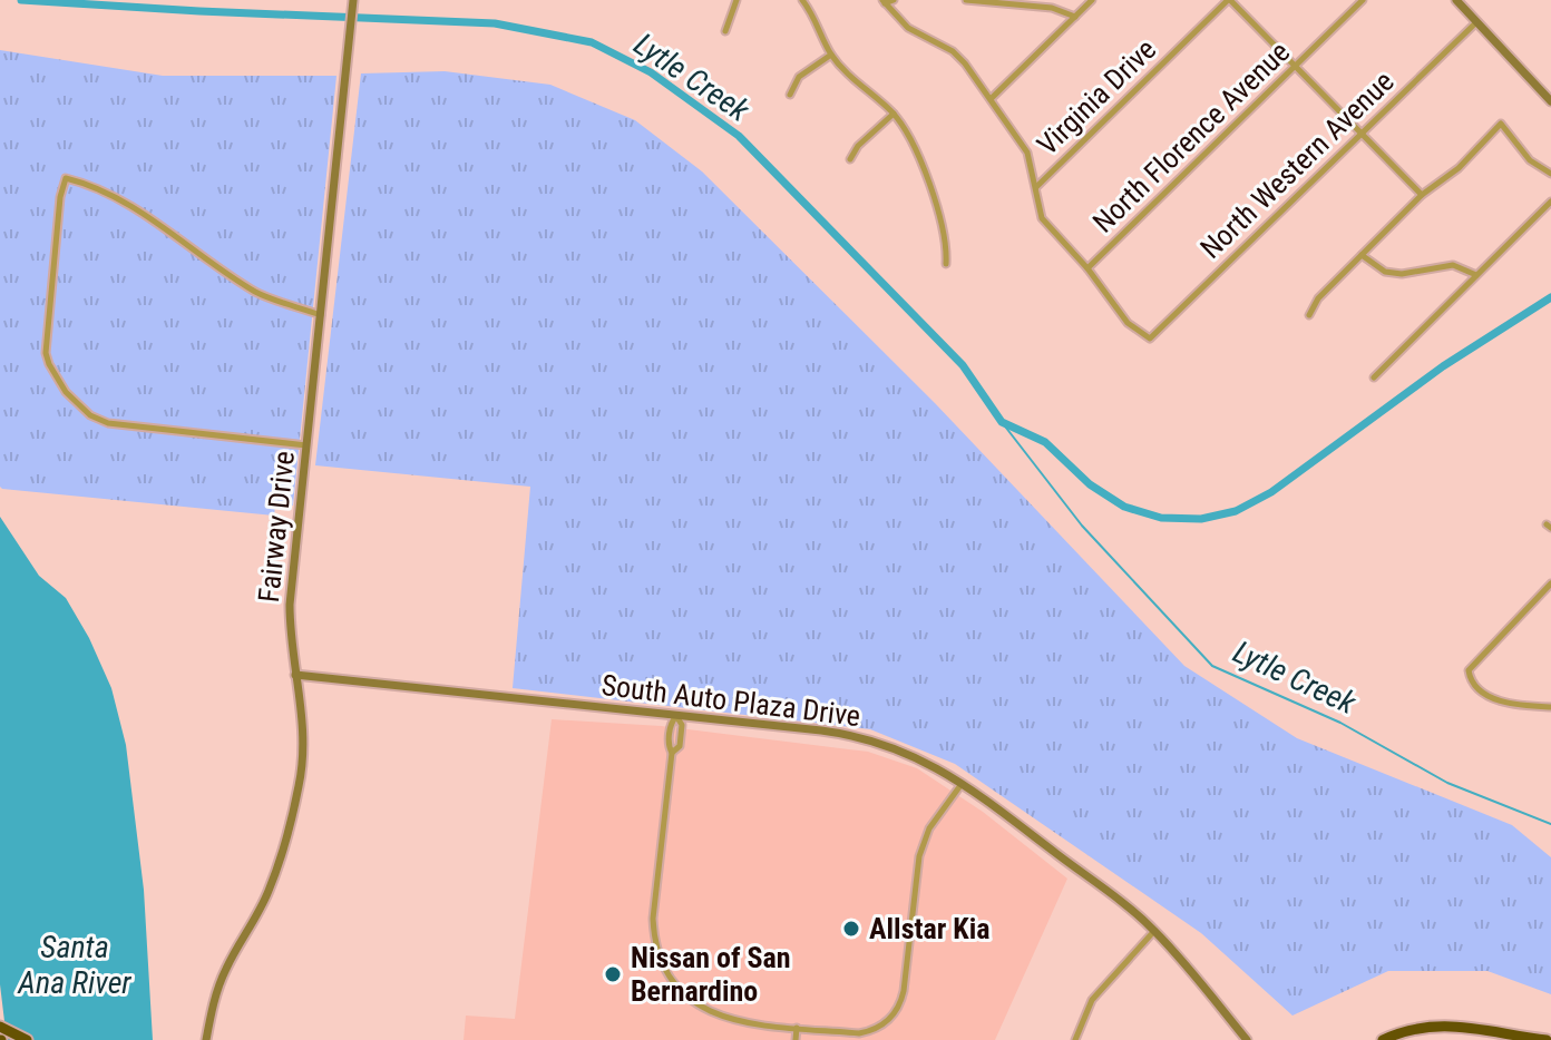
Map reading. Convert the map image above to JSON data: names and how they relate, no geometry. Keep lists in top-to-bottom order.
{
  "streets": {
    "street": [
      "Virginia Drive",
      "North Florence Avenue",
      "North Western Avenue",
      "Fairway Drive",
      "South Auto Plaza Drive"
    ]
  },
  "crossings": [
    ["North Florence Avenue", "North Western Avenue"],
    ["Fairway Drive", "South Auto Plaza Drive"]
  ],
  "water": ["Lytle Creek", "Santa Ana River"],
  "places": ["Allstar Kia", "Nissan of San Bernardino"]
}
